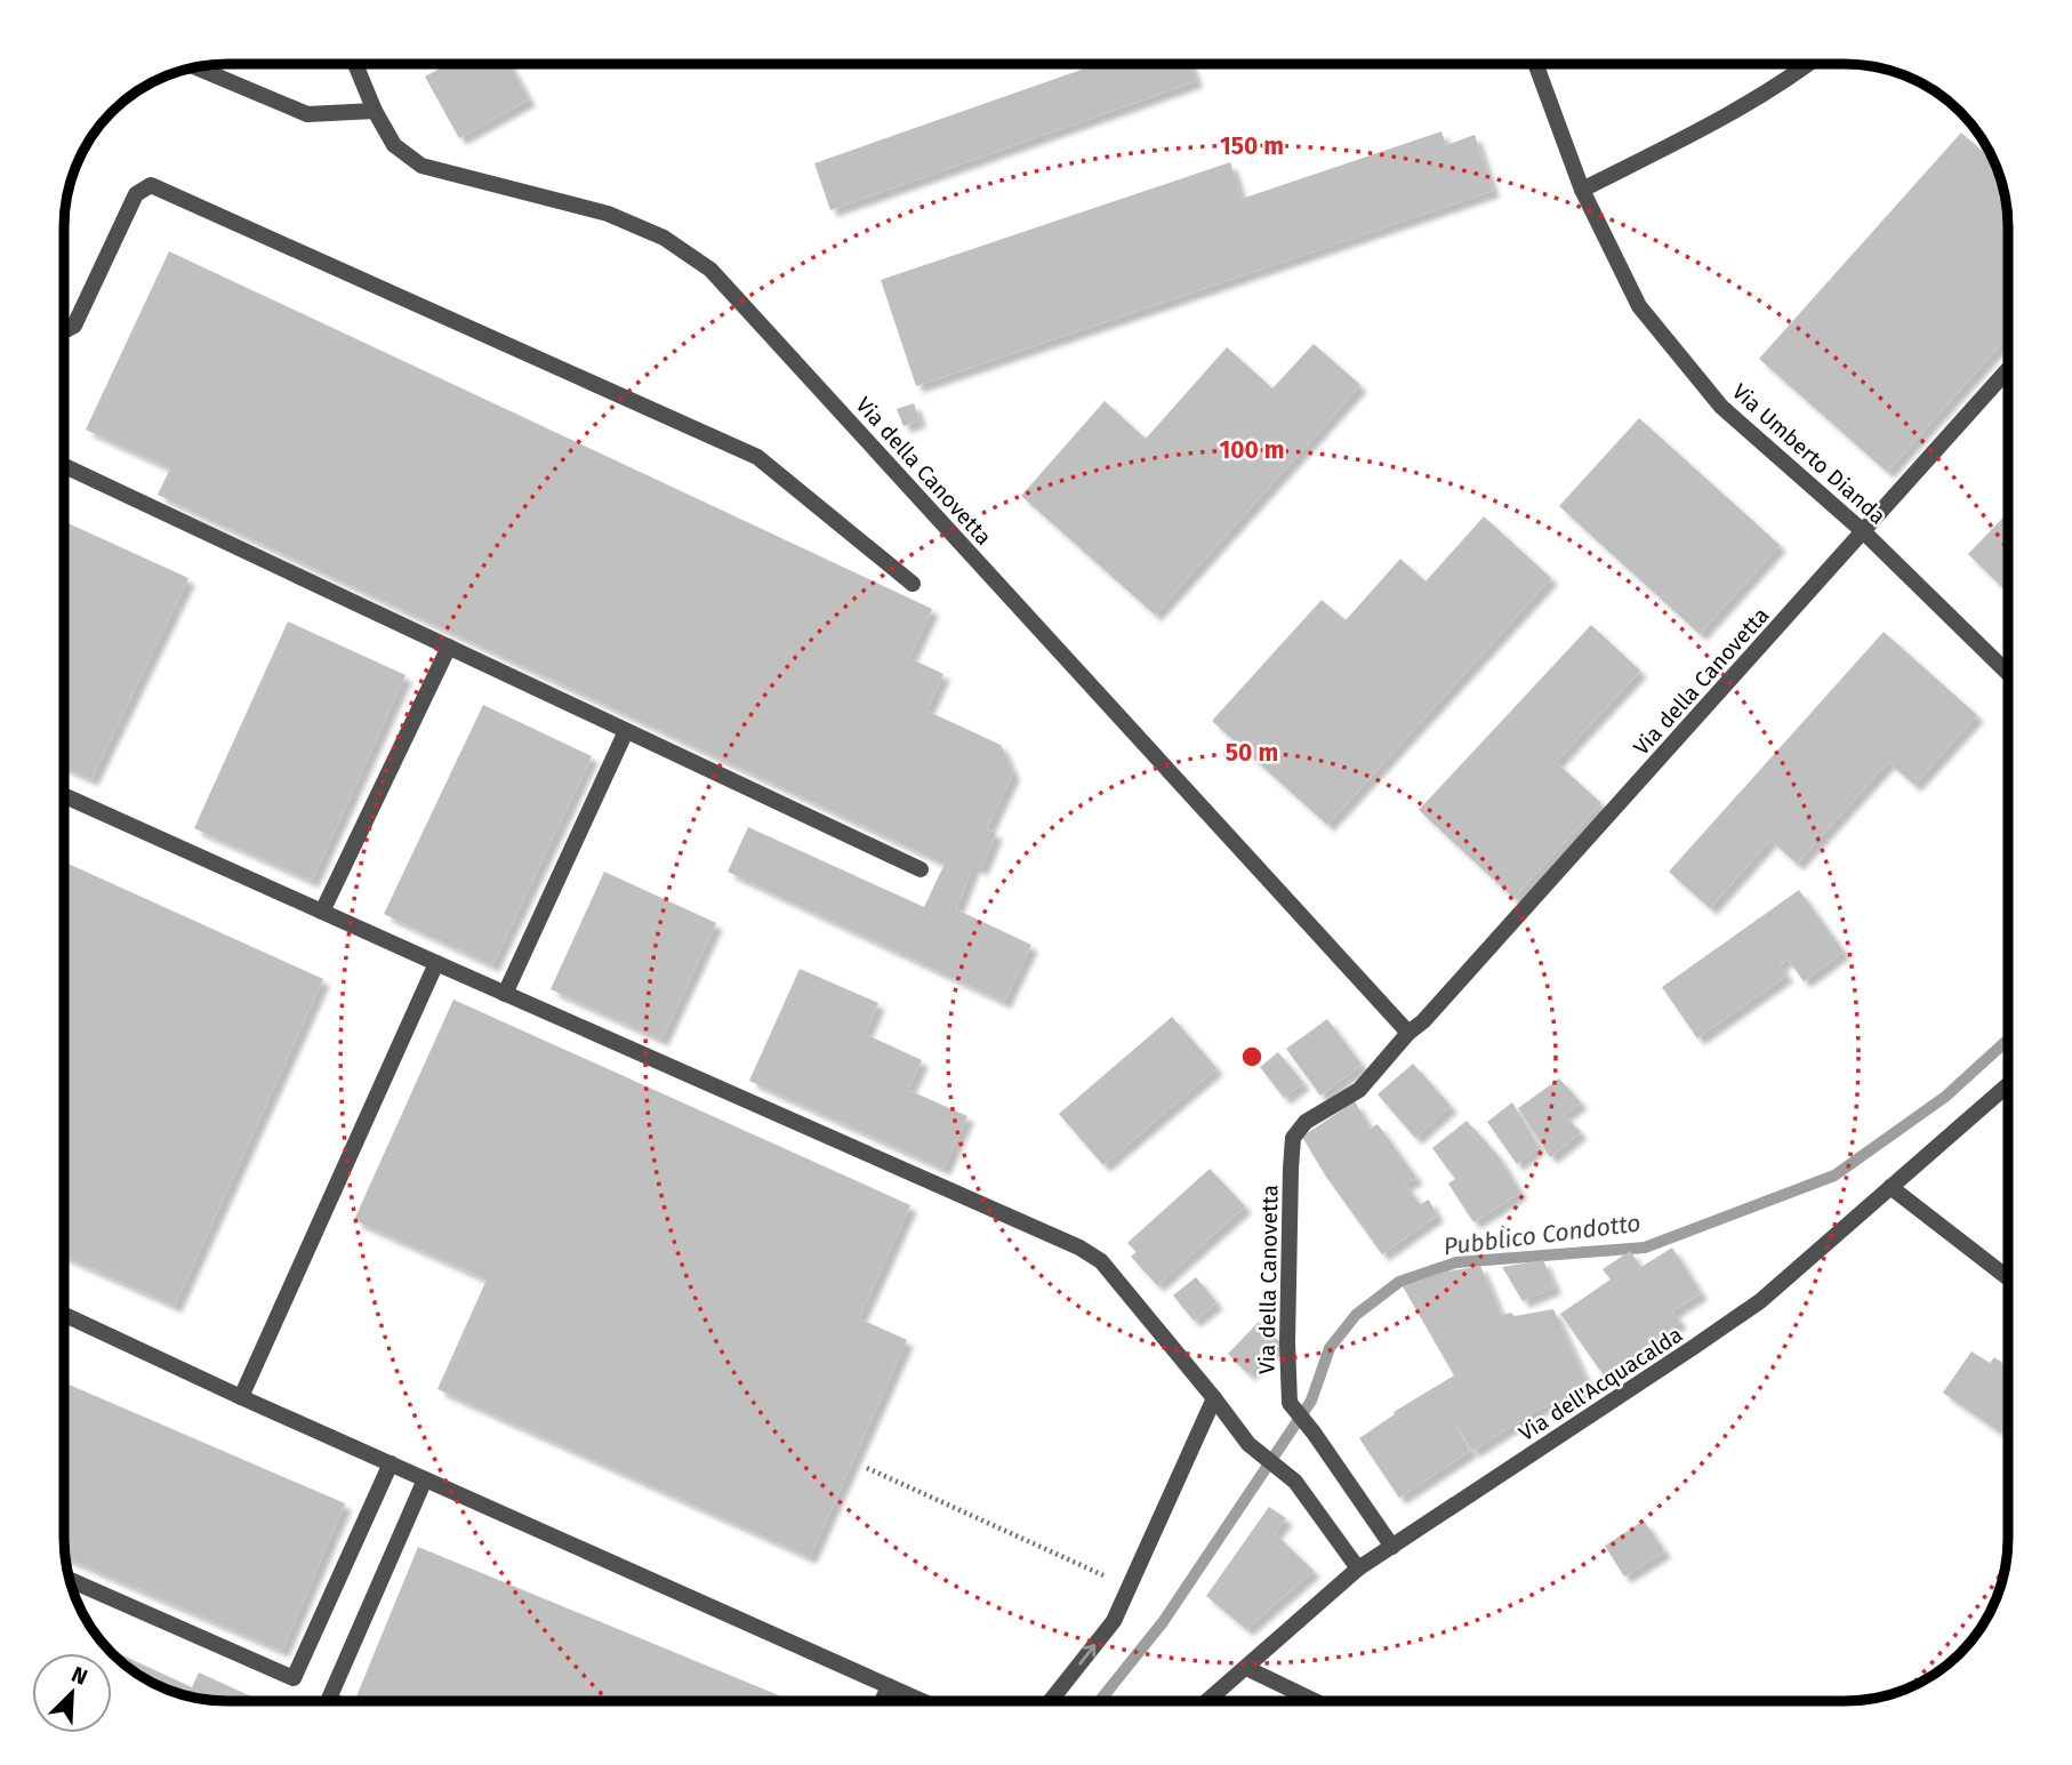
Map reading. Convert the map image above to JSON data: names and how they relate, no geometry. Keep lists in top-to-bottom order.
{
  "streets": {
    "street": ["Via Umberto Dianda", "Via della Canovetta", "Via dell'Acquacalda"]
  },
  "crossings": [
    ["Via Umberto Dianda", "Via della Canovetta"],
    ["Via della Canovetta", "Via dell'Acquacalda"]
  ],
  "water": ["Pubblico Condotto"],
  "north": "top right",
  "rings": ["150 m", "100 m", "50 m"]
}
